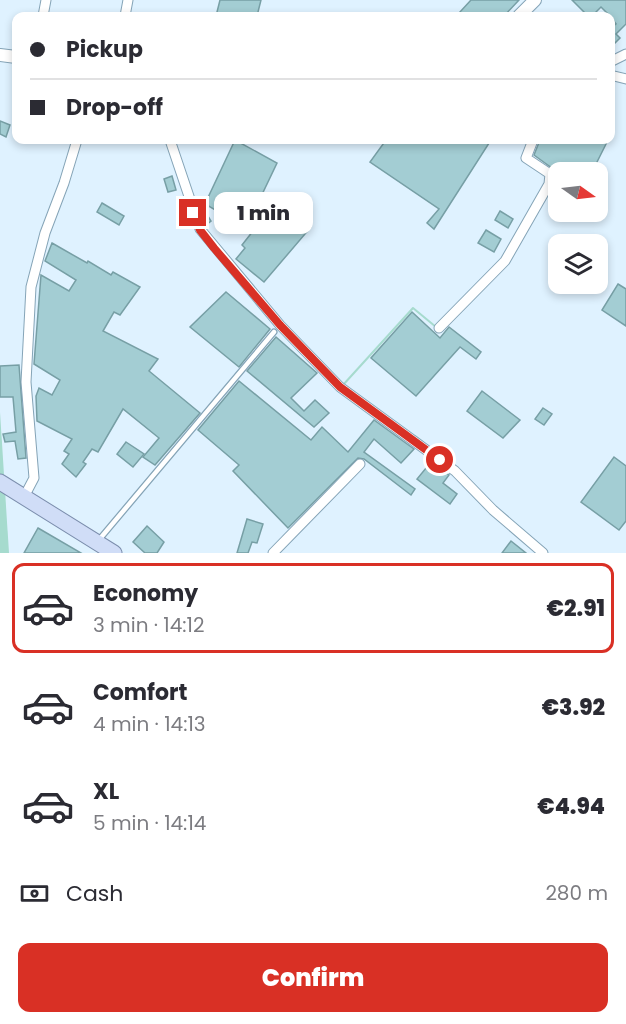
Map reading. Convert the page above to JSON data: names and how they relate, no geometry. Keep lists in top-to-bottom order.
{
  "north": "right",
  "page": {
    "banner": ["Pickup", "Drop-off"],
    "bubble": "1 min",
    "list": [
      {
        "name": "Economy",
        "note": "3 min · 14:12",
        "value": "€2.91"
      },
      {
        "name": "Comfort",
        "note": "4 min · 14:13",
        "value": "€3.92"
      },
      {
        "name": "XL",
        "note": "5 min · 14:14",
        "value": "€4.94"
      }
    ],
    "pay": ["Cash", "280 m"],
    "buttons": "Confirm"
  }
}
